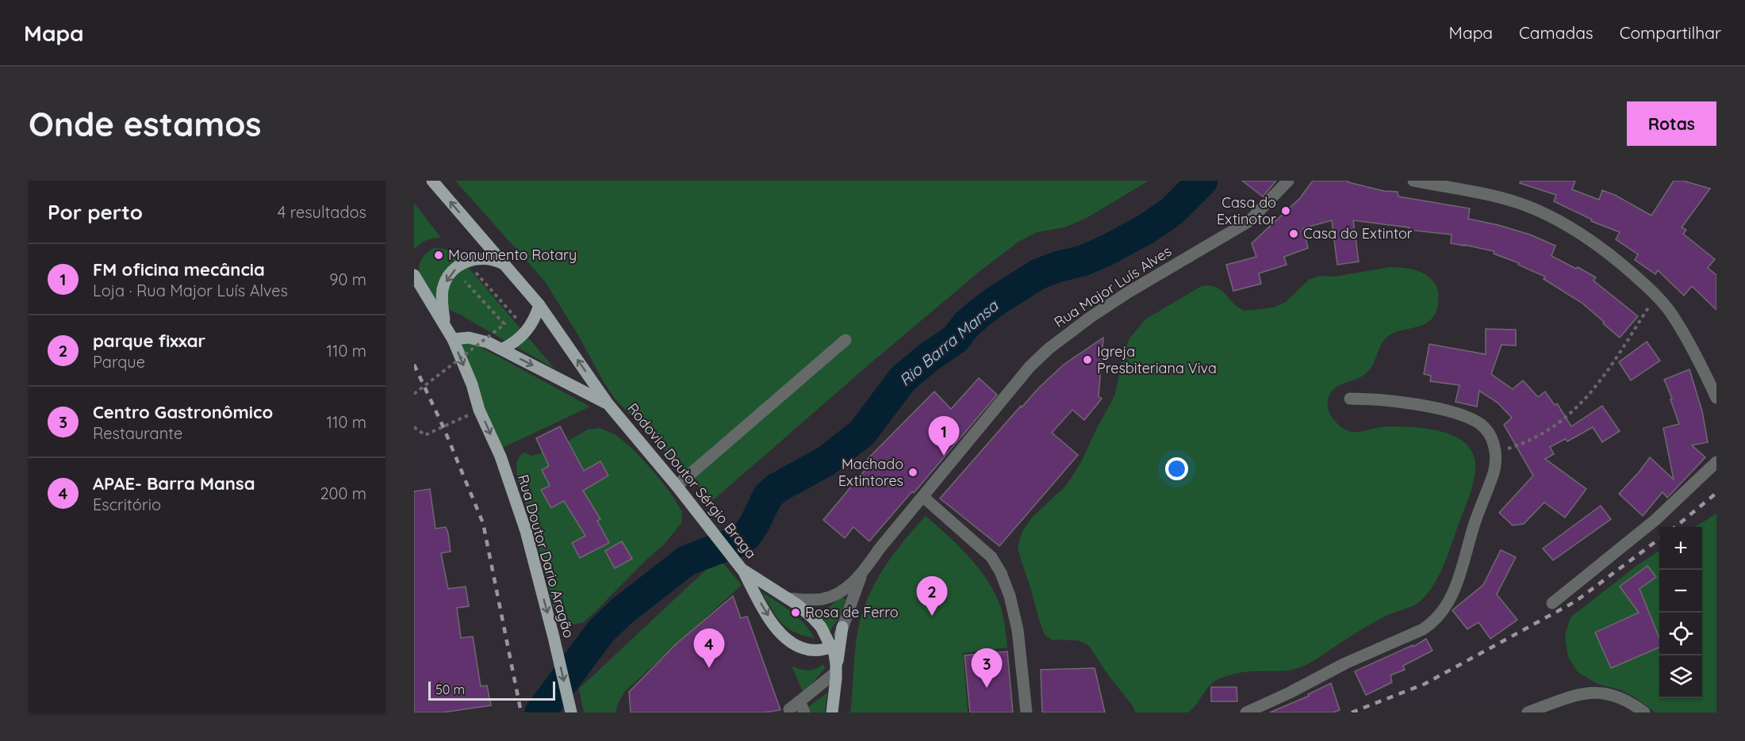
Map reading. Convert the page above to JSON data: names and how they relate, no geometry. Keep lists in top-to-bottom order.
{
  "streets": {
    "main road": ["Rodovia Doutor Sérgio Braga", "Rua Doutor Dario Aragão"],
    "street": ["Rua Major Luís Alves"]
  },
  "crossings": [
    ["Rua Major Luís Alves", "Rodovia Doutor Sérgio Braga"],
    ["Rodovia Doutor Sérgio Braga", "Rua Doutor Dario Aragão"]
  ],
  "one_way": ["Rua Doutor Dario Aragão"],
  "water": ["Rio Barra Mansa"],
  "places": [
    "Casa do Extinotor",
    "Casa do Extintor",
    "Monumento Rotary",
    "Igreja Presbiteriana Viva",
    "Machado Extintores",
    "Rosa de Ferro"
  ],
  "scale_bar": "50 m",
  "page": {
    "header": "Mapa",
    "nav": ["Mapa", "Camadas", "Compartilhar"],
    "buttons": "Rotas",
    "title": "Onde estamos",
    "heading": ["Por perto", "4 resultados"],
    "list": [
      {
        "mark": "1",
        "name": "FM oficina mecância",
        "note": "Loja · Rua Major Luís Alves",
        "value": "90 m"
      },
      {
        "mark": "2",
        "name": "parque fixxar",
        "note": "Parque",
        "value": "110 m"
      },
      {
        "mark": "3",
        "name": "Centro Gastronômico",
        "note": "Restaurante",
        "value": "110 m"
      },
      {
        "mark": "4",
        "name": "APAE- Barra Mansa",
        "note": "Escritório",
        "value": "200 m"
      }
    ],
    "pins": [
      "1",
      "2",
      "4",
      "3"
    ],
    "map_buttons": ["+", "−"],
    "scale": "50 m"
  }
}
